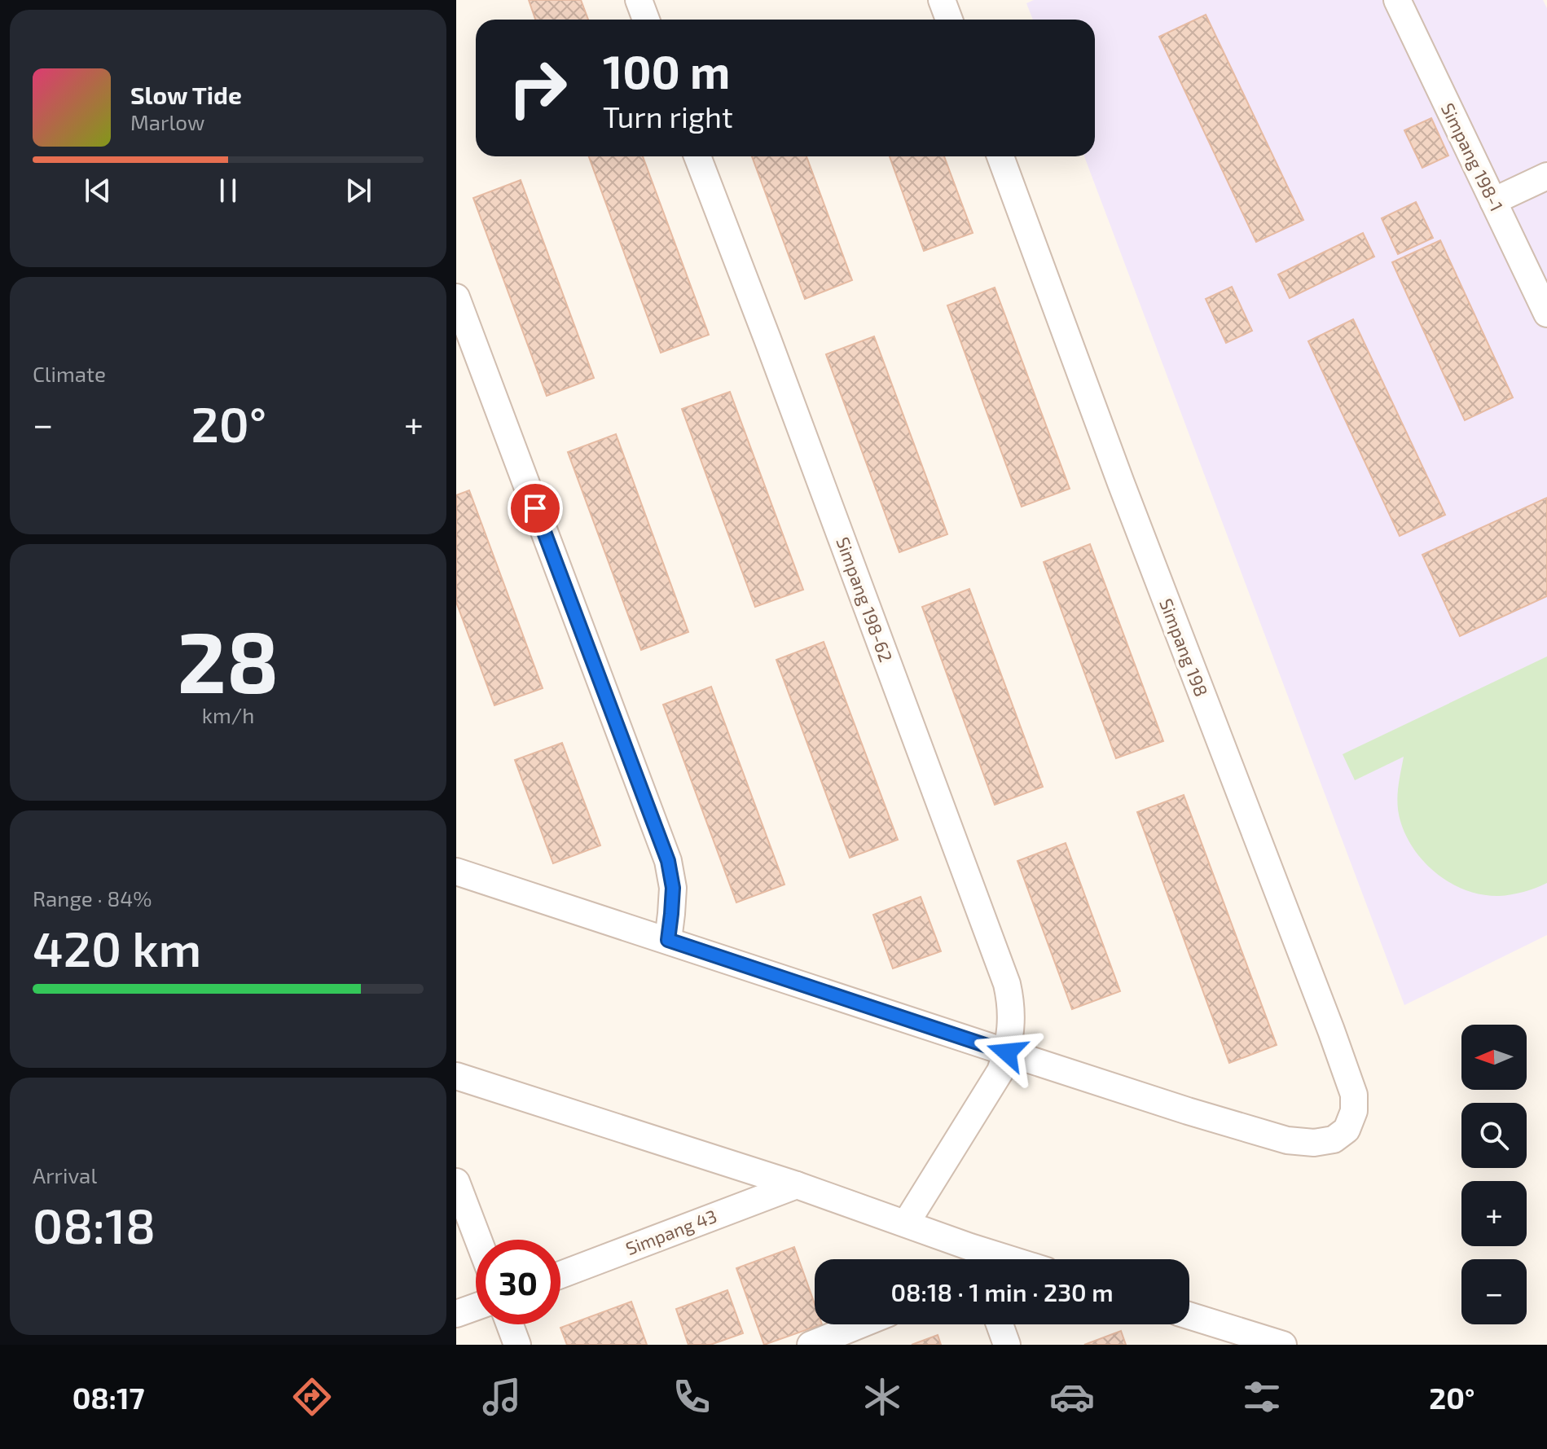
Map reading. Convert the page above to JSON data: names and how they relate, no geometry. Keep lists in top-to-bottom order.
{
  "streets": {
    "street": [
      "Simpang 198-1",
      "Simpang 198-62",
      "Simpang 198",
      "Simpang 43"
    ]
  },
  "crossings": [
    ["Simpang 198-62", "Simpang 198"]
  ],
  "north": "left",
  "page": {
    "turn": ["100 m", "Turn right"],
    "song": ["Slow Tide", "Marlow"],
    "tile": [
      "Climate",
      ["28", "km/h"],
      ["Range · 84%", "420 km"],
      ["Arrival", "08:18"]
    ],
    "heat": ["−", "20°", "+"],
    "map_buttons": ["+", "−"],
    "limit": "30",
    "trip": "08:18 · 1 min · 230 m",
    "tabs": ["08:17", "20°"]
  }
}
